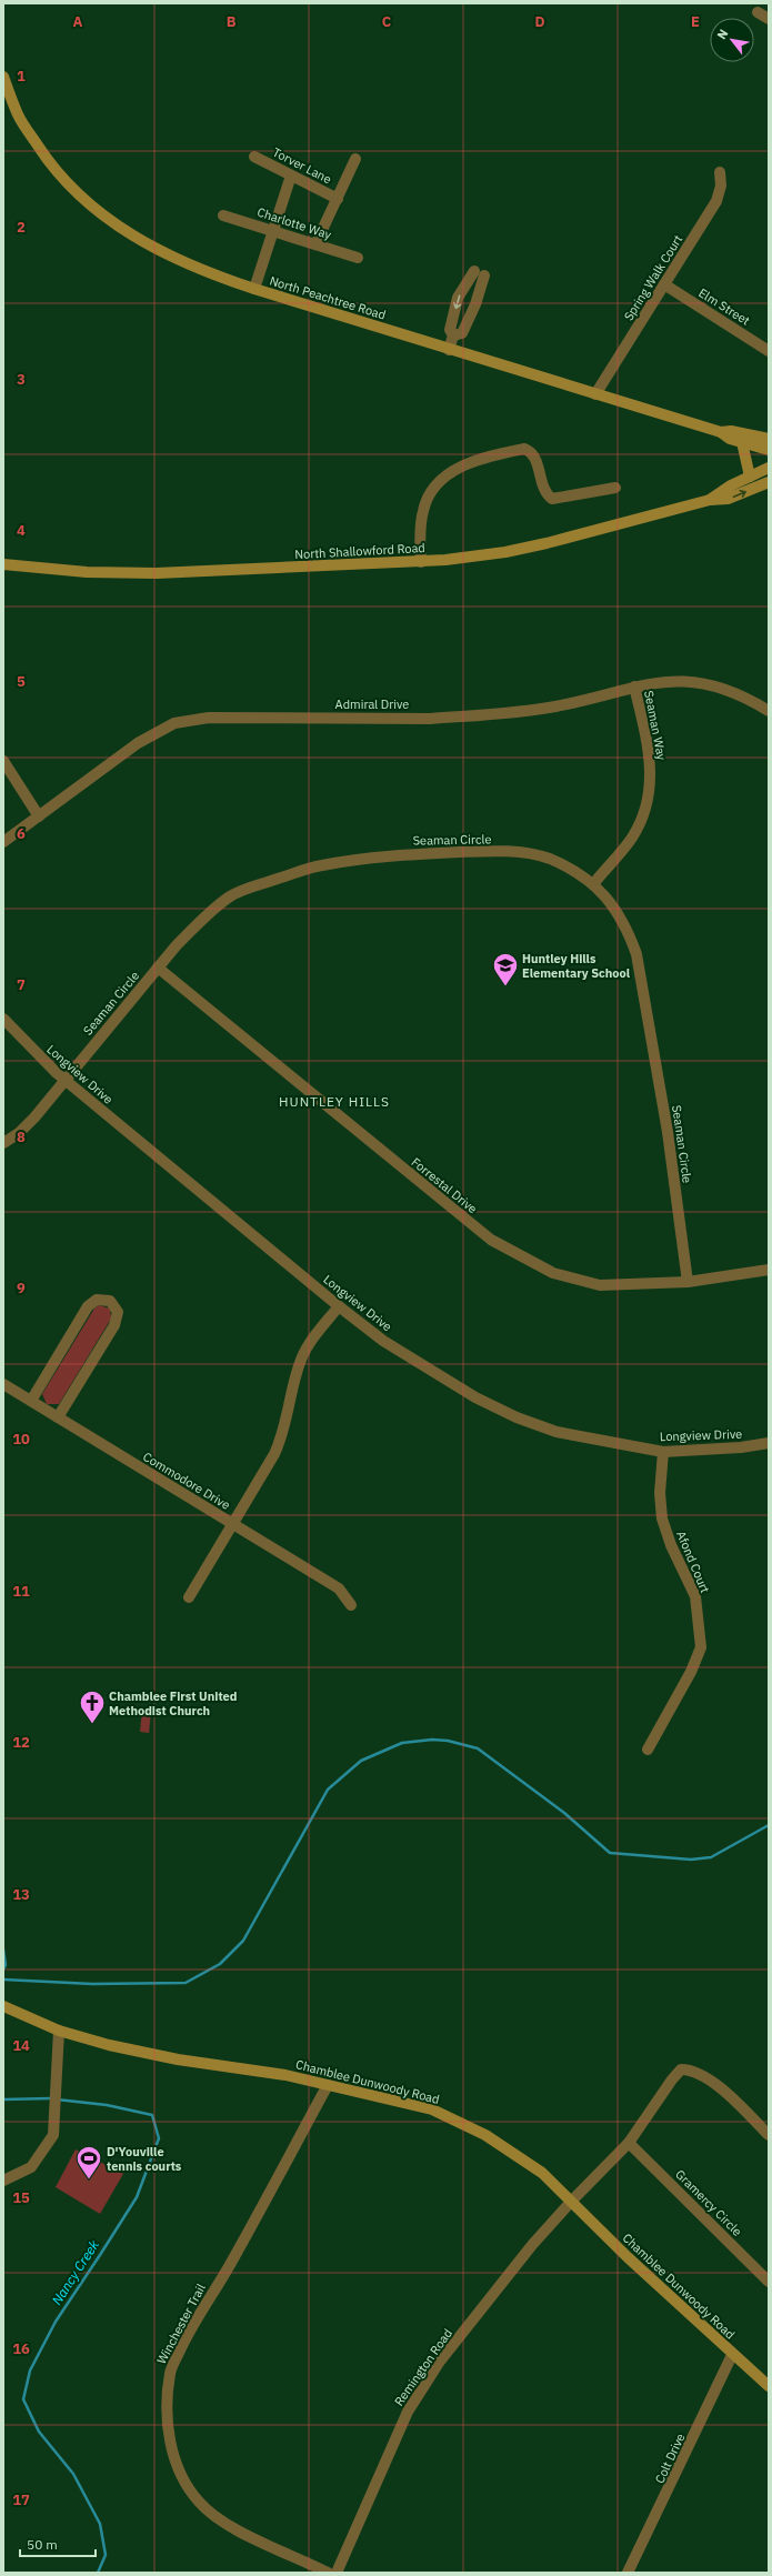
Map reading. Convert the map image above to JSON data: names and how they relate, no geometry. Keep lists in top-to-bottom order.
{
  "streets": {
    "street": [
      "Torver Lane",
      "Charlotte Way",
      "Spring Walk Court",
      "North Peachtree Road",
      "Elm Street",
      "North Shallowford Road",
      "Admiral Drive",
      "Seaman Way",
      "Seaman Circle",
      "Longview Drive",
      "Forrestal Drive",
      "Commodore Drive",
      "Afond Court",
      "Chamblee Dunwoody Road",
      "Gramercy Circle",
      "Winchester Trail",
      "Remington Road",
      "Colt Drive"
    ]
  },
  "crossings": [
    ["Spring Walk Court", "North Peachtree Road"],
    ["Spring Walk Court", "Elm Street"],
    ["Admiral Drive", "Seaman Way"],
    ["Seaman Way", "Seaman Circle"],
    ["Seaman Circle", "Longview Drive"],
    ["Seaman Circle", "Forrestal Drive"],
    ["Longview Drive", "Afond Court"],
    ["Chamblee Dunwoody Road", "Winchester Trail"],
    ["Chamblee Dunwoody Road", "Remington Road"],
    ["Chamblee Dunwoody Road", "Colt Drive"]
  ],
  "districts": ["HUNTLEY HILLS"],
  "water": ["Nancy Creek"],
  "places": {
    "school or university": ["Huntley Hills Elementary School"],
    "church": ["Chamblee First United Methodist Church"],
    "sports": ["D'Youville tennis courts"]
  },
  "scale_bar": "50 m",
  "north": "top left",
  "grid": {
    "columns": [
      "A",
      "B",
      "C",
      "D",
      "E"
    ],
    "rows": [
      "1",
      "2",
      "3",
      "4",
      "5",
      "6",
      "7",
      "8",
      "9",
      "10",
      "11",
      "12",
      "13",
      "14",
      "15",
      "16",
      "17"
    ]
  }
}
